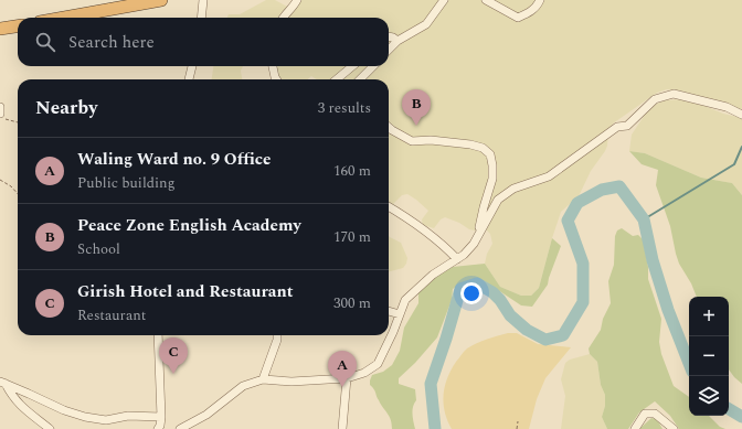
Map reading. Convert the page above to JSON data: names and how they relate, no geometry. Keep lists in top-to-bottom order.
{
  "page": {
    "search": "Search here",
    "heading": ["Nearby", "3 results"],
    "pins": ["B", "C", "A"],
    "list": [
      {
        "mark": "A",
        "name": "Waling Ward no. 9 Office",
        "note": "Public building",
        "value": "160 m"
      },
      {
        "mark": "B",
        "name": "Peace Zone English Academy",
        "note": "School",
        "value": "170 m"
      },
      {
        "mark": "C",
        "name": "Girish Hotel and Restaurant",
        "note": "Restaurant",
        "value": "300 m"
      }
    ],
    "map_buttons": ["+", "−"]
  }
}
